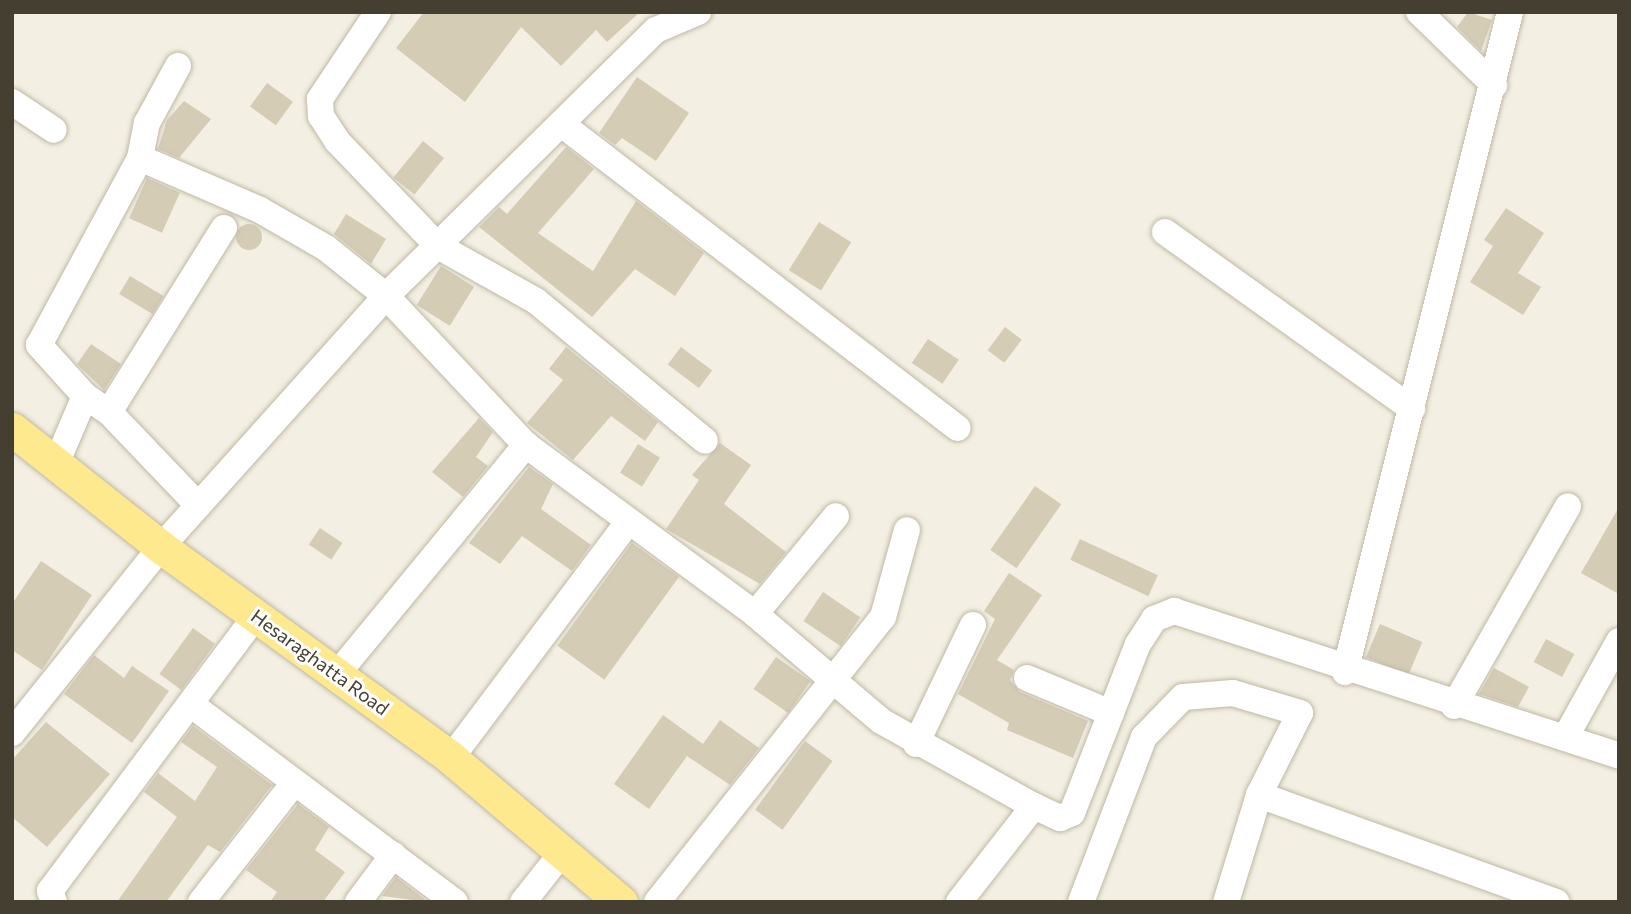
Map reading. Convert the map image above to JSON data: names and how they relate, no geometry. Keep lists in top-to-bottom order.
{
  "streets": {
    "main road": ["Hesaraghatta Road"]
  }
}
